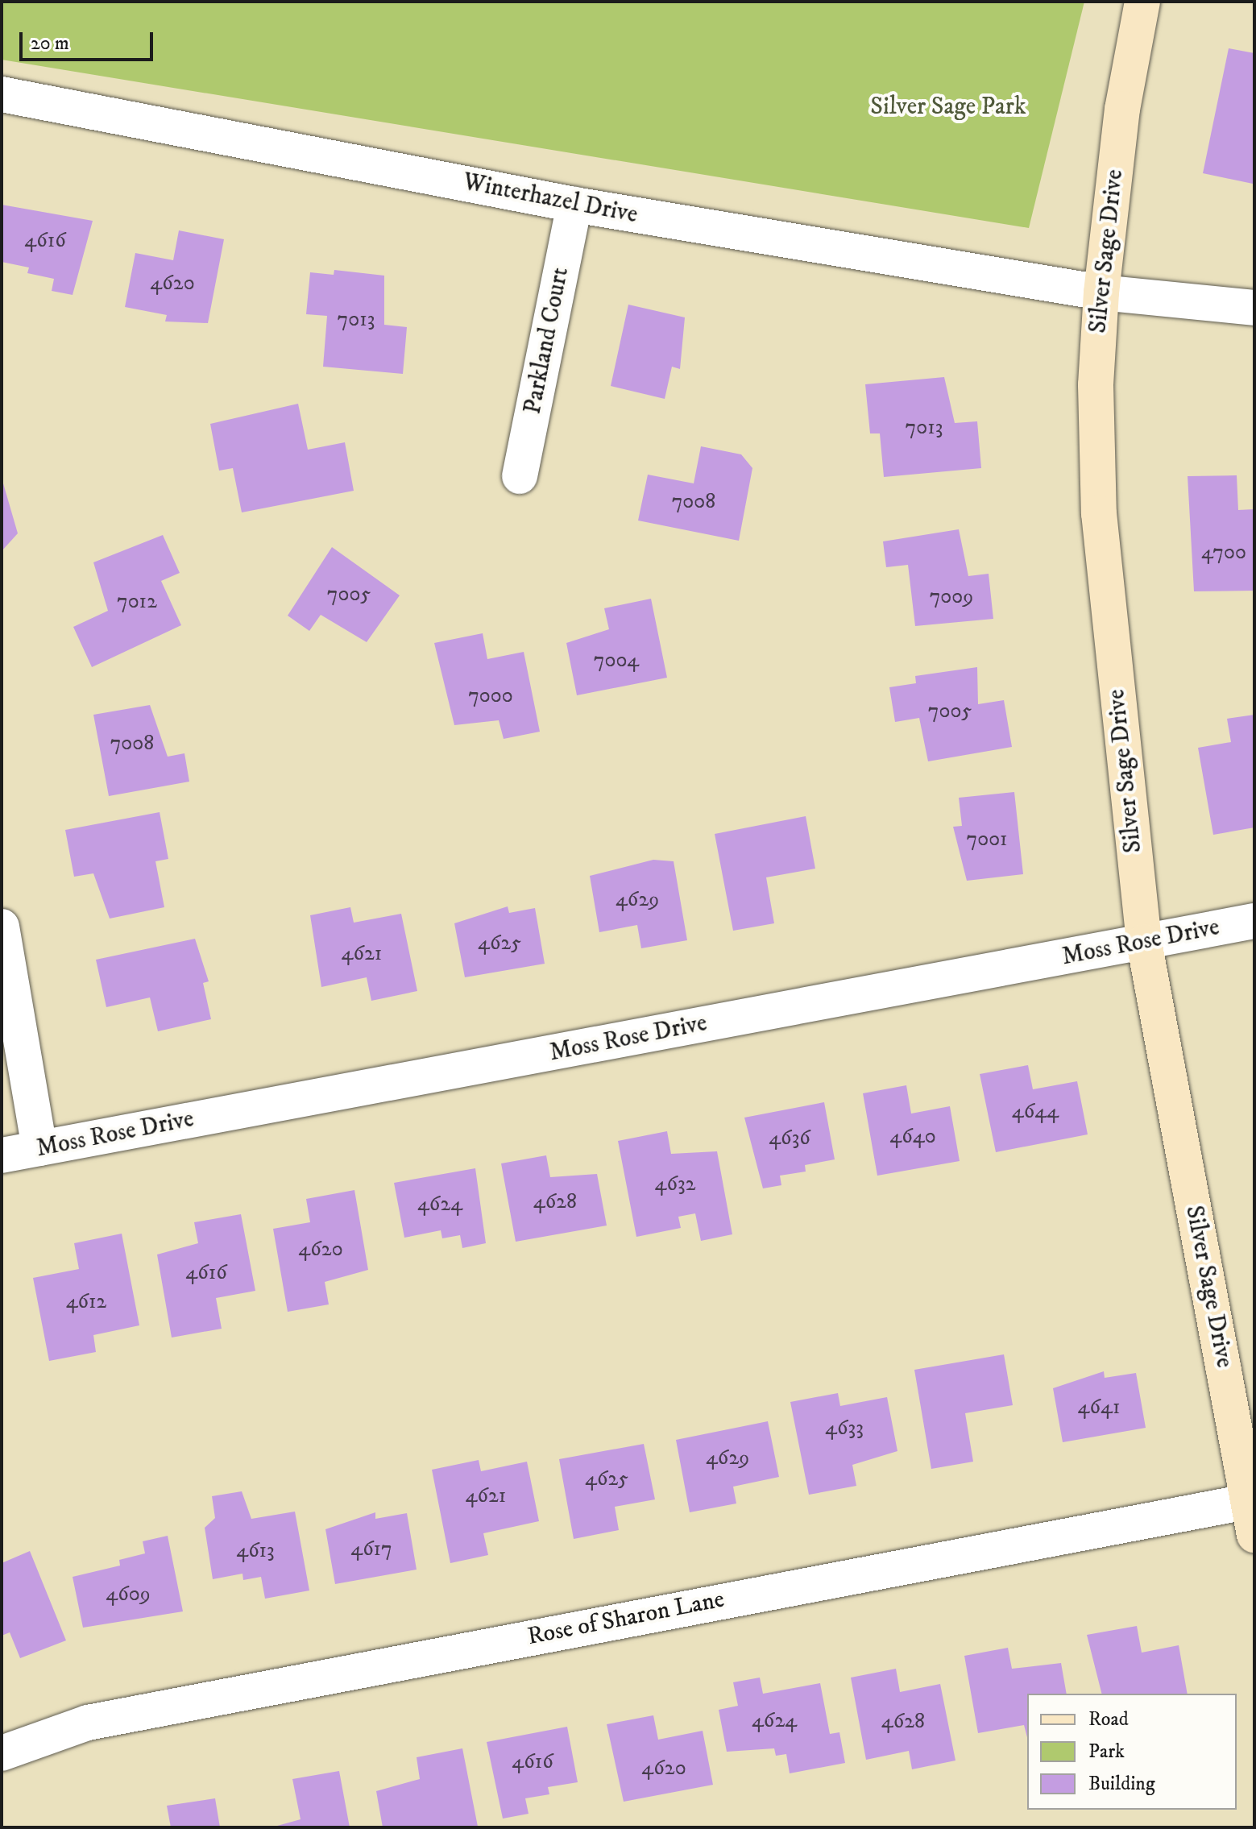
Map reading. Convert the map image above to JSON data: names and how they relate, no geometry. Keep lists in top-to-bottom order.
{
  "streets": {
    "street": [
      "Winterhazel Drive",
      "Silver Sage Drive",
      "Parkland Court",
      "Moss Rose Drive",
      "Rose of Sharon Lane"
    ]
  },
  "crossings": [
    ["Winterhazel Drive", "Silver Sage Drive"],
    ["Winterhazel Drive", "Parkland Court"],
    ["Silver Sage Drive", "Moss Rose Drive"],
    ["Silver Sage Drive", "Rose of Sharon Lane"]
  ],
  "parks": ["Silver Sage Park"],
  "house_numbers": [
    "4616",
    "4620",
    "7013",
    "7013",
    "7008",
    "4700",
    "7005",
    "7009",
    "7012",
    "7004",
    "7000",
    "7005",
    "7008",
    "7001",
    "4629",
    "4625",
    "4621",
    "4644",
    "4640",
    "4636",
    "4632",
    "4628",
    "4624",
    "4620",
    "4616",
    "4612",
    "4641",
    "4633",
    "4629",
    "4625",
    "4621",
    "4617",
    "4613",
    "4609",
    "4624",
    "4628",
    "4616",
    "4620"
  ],
  "legend": ["Road", "Park", "Building"],
  "scale_bar": "20 m"
}
